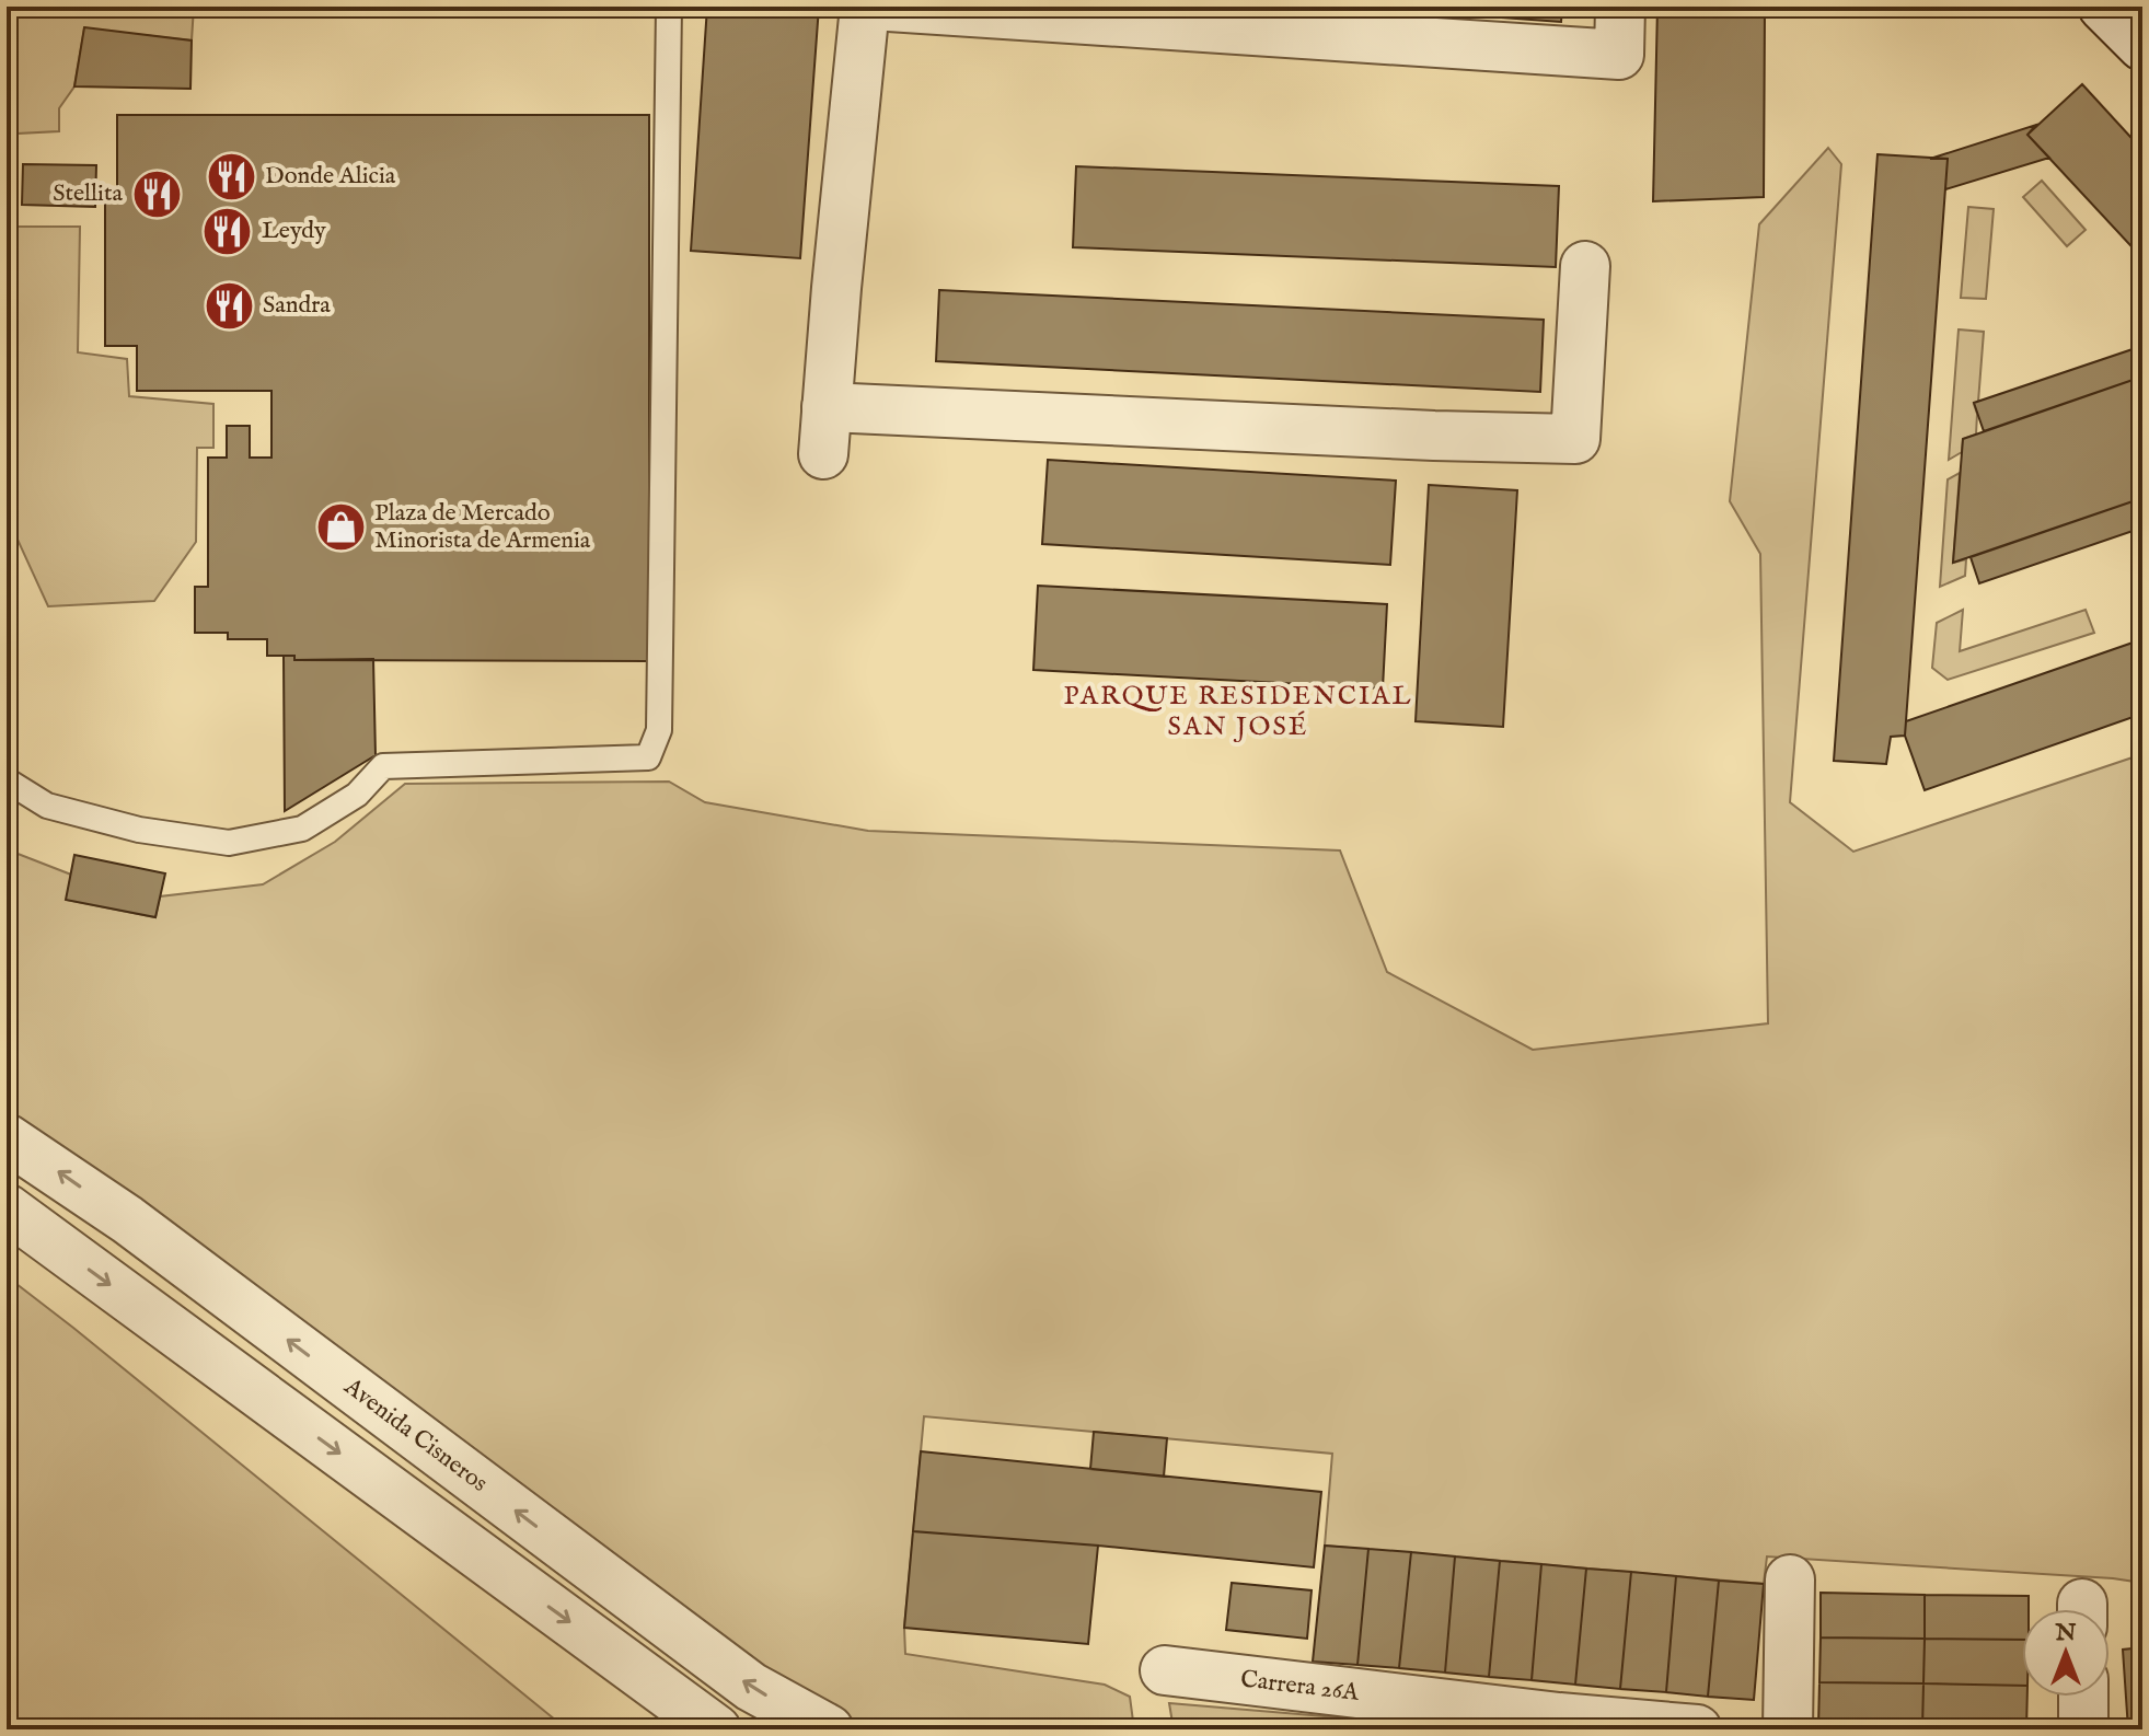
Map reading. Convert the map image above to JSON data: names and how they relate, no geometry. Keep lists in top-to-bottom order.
{
  "streets": {
    "street": ["Avenida Cisneros", "Carrera 26A"]
  },
  "districts": ["PARQUE RESIDENCIAL SAN JOSÉ"],
  "places": {
    "restaurant": [
      "Donde Alicia",
      "Stellita",
      "Leydy",
      "Sandra"
    ],
    "shop": ["Plaza de Mercado Minorista de Armenia"]
  },
  "north": "top"
}
